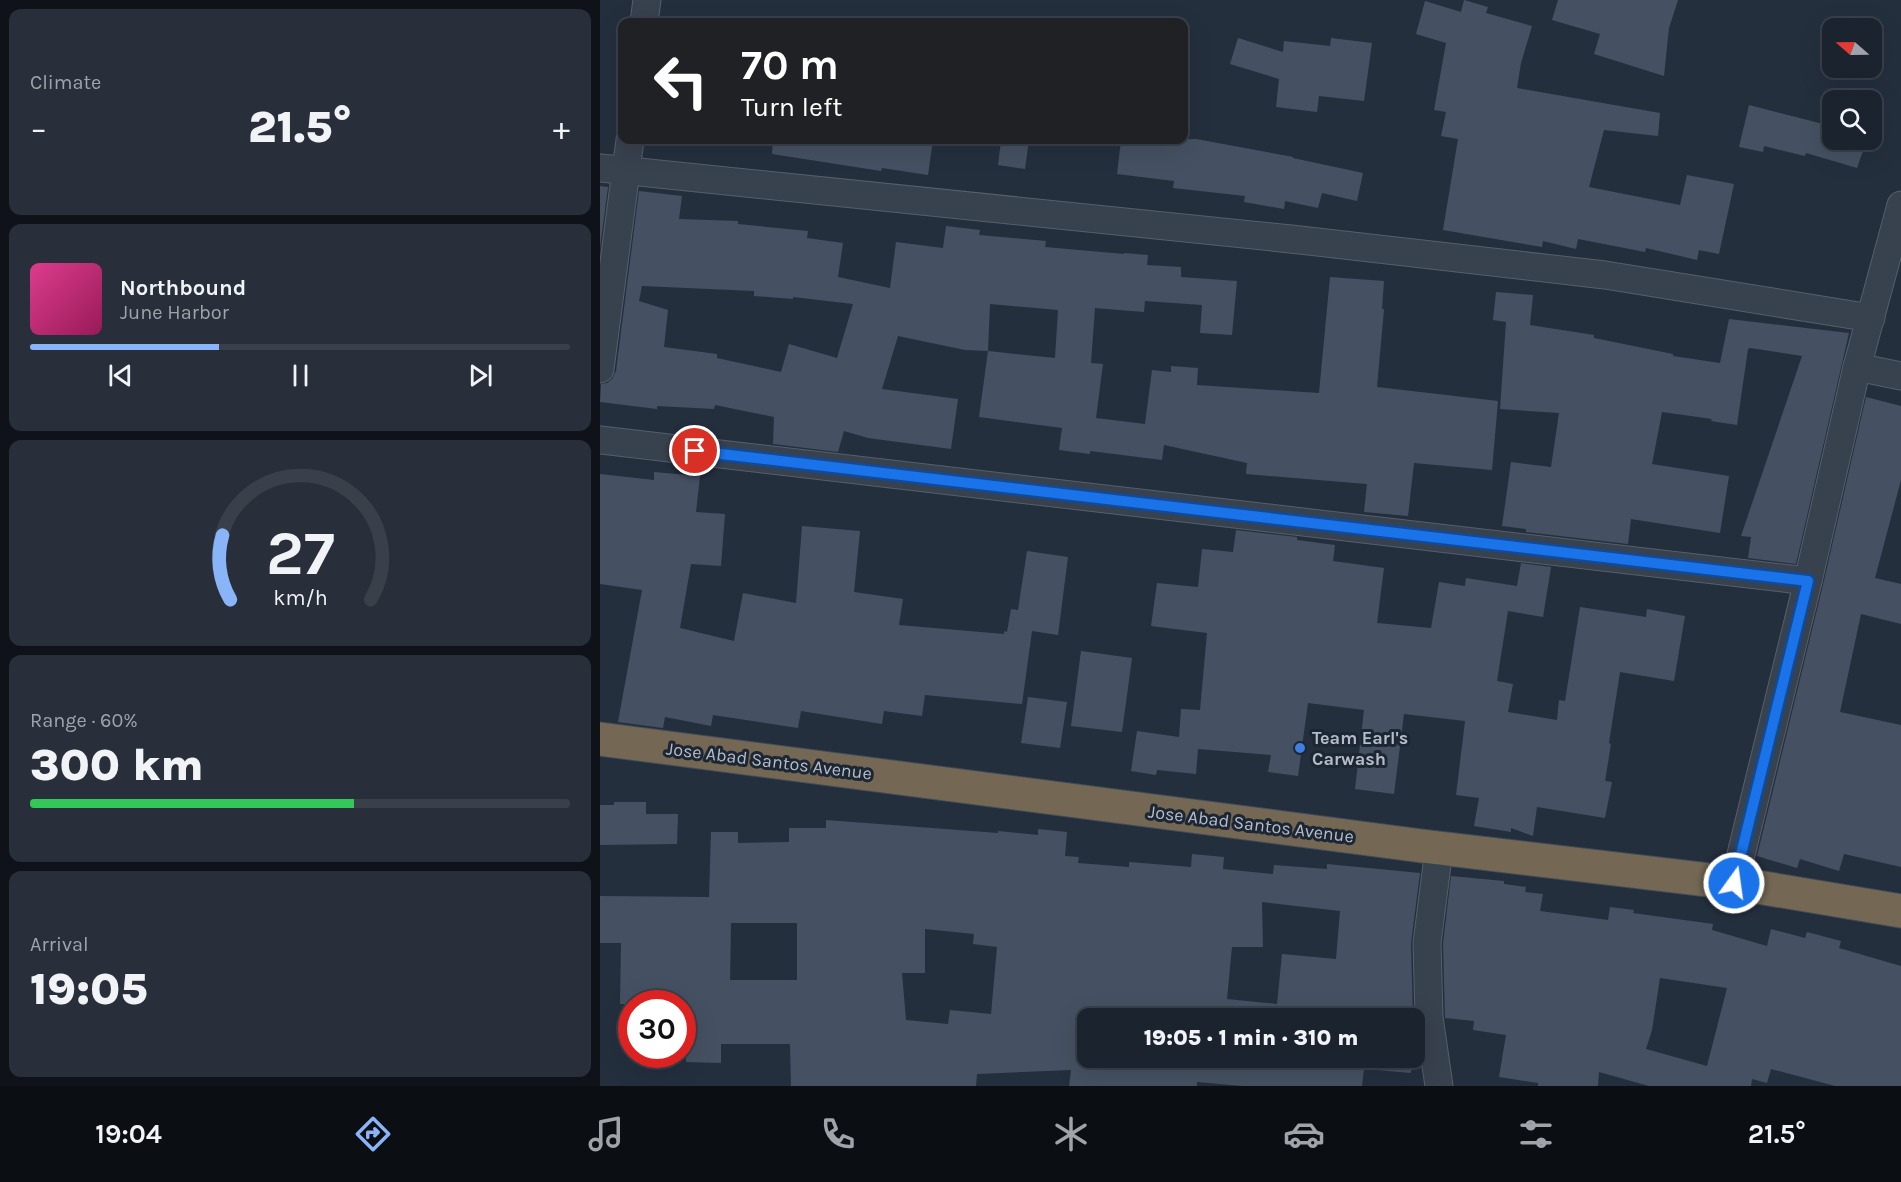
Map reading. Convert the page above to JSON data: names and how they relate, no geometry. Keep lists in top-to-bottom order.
{
  "streets": {
    "highway": ["Jose Abad Santos Avenue"]
  },
  "places": ["Team Earl's Carwash"],
  "north": "left",
  "page": {
    "tile": [
      "Climate",
      ["Range · 60%", "300 km"],
      ["Arrival", "19:05"]
    ],
    "turn": ["70 m", "Turn left"],
    "heat": ["−", "21.5°", "+"],
    "song": ["Northbound", "June Harbor"],
    "limit": "30",
    "trip": "19:05 · 1 min · 310 m",
    "tabs": ["19:04", "21.5°"],
    "gauge": ["27", "km/h"]
  }
}
